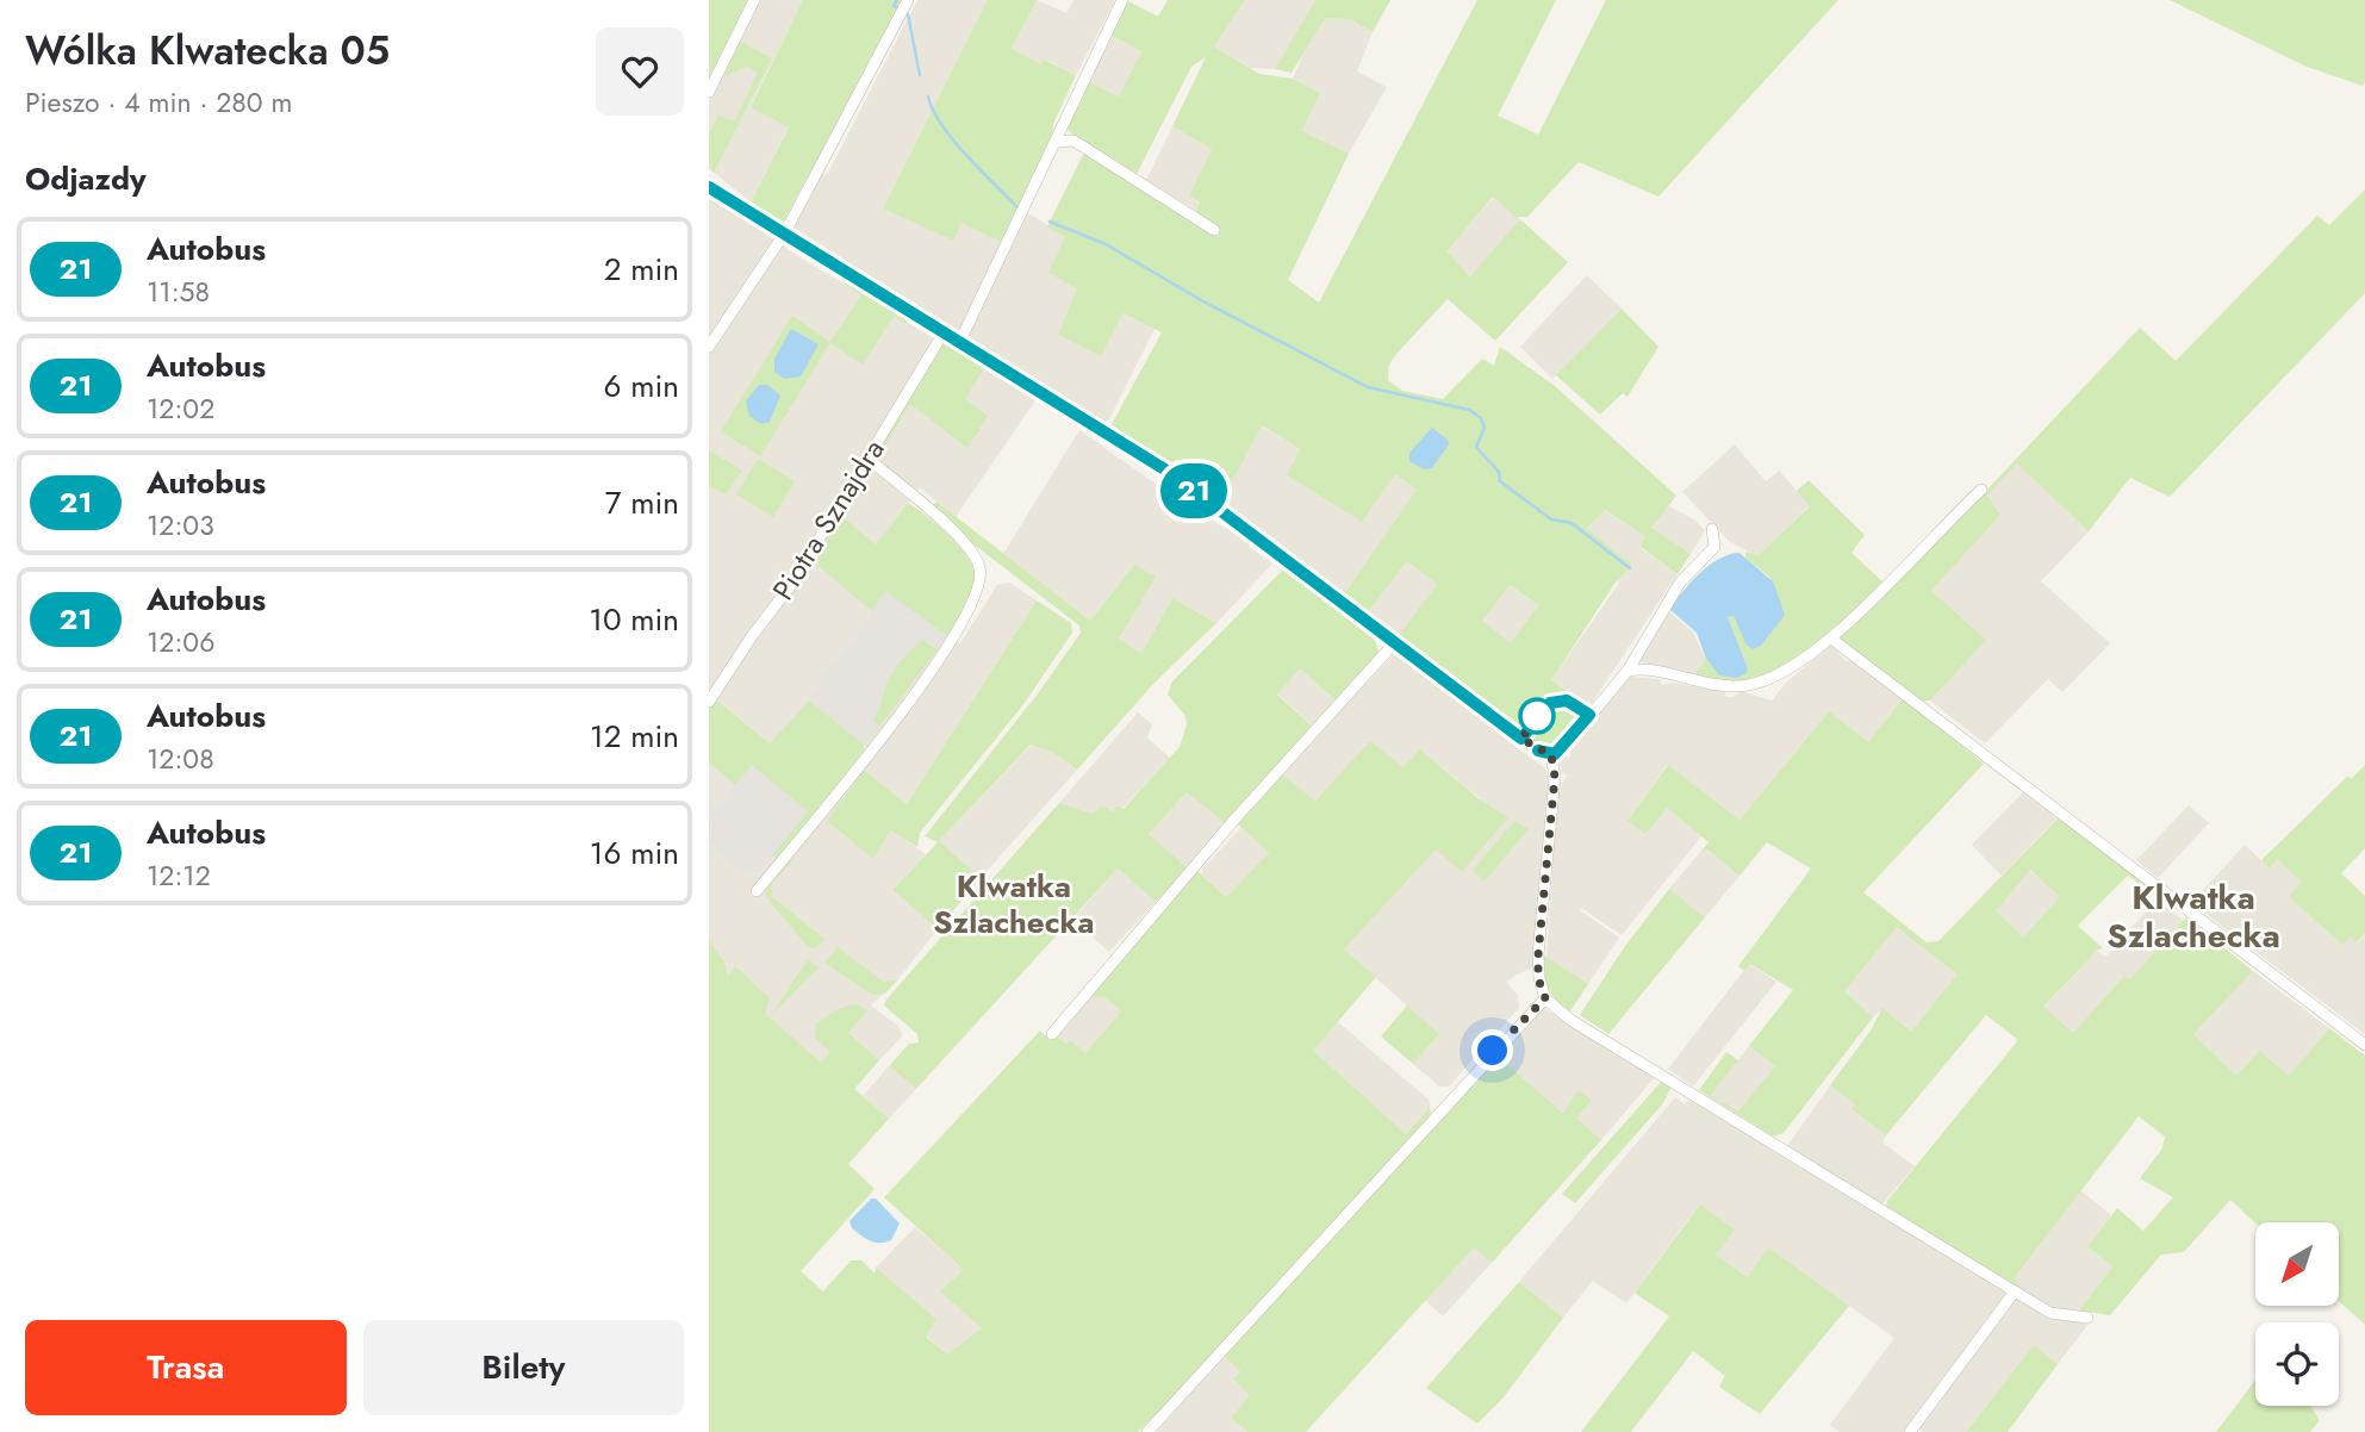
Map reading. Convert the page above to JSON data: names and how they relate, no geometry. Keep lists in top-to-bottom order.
{
  "streets": {
    "street": ["Piotra Sznajdra"]
  },
  "districts": ["Klwatka Szlachecka", "Klwatka Szlachecka"],
  "lines": ["bus line 21"],
  "north": "bottom left",
  "page": {
    "heading": [
      ["Wólka Klwatecka 05", "Pieszo · 4 min · 280 m"],
      "Odjazdy"
    ],
    "on_map": "21",
    "list": [
      {
        "mark": "21",
        "name": "Autobus",
        "note": "11:58",
        "value": "2 min"
      },
      {
        "mark": "21",
        "name": "Autobus",
        "note": "12:02",
        "value": "6 min"
      },
      {
        "mark": "21",
        "name": "Autobus",
        "note": "12:03",
        "value": "7 min"
      },
      {
        "mark": "21",
        "name": "Autobus",
        "note": "12:06",
        "value": "10 min"
      },
      {
        "mark": "21",
        "name": "Autobus",
        "note": "12:08",
        "value": "12 min"
      },
      {
        "mark": "21",
        "name": "Autobus",
        "note": "12:12",
        "value": "16 min"
      }
    ],
    "buttons": ["Trasa", "Bilety"]
  }
}
